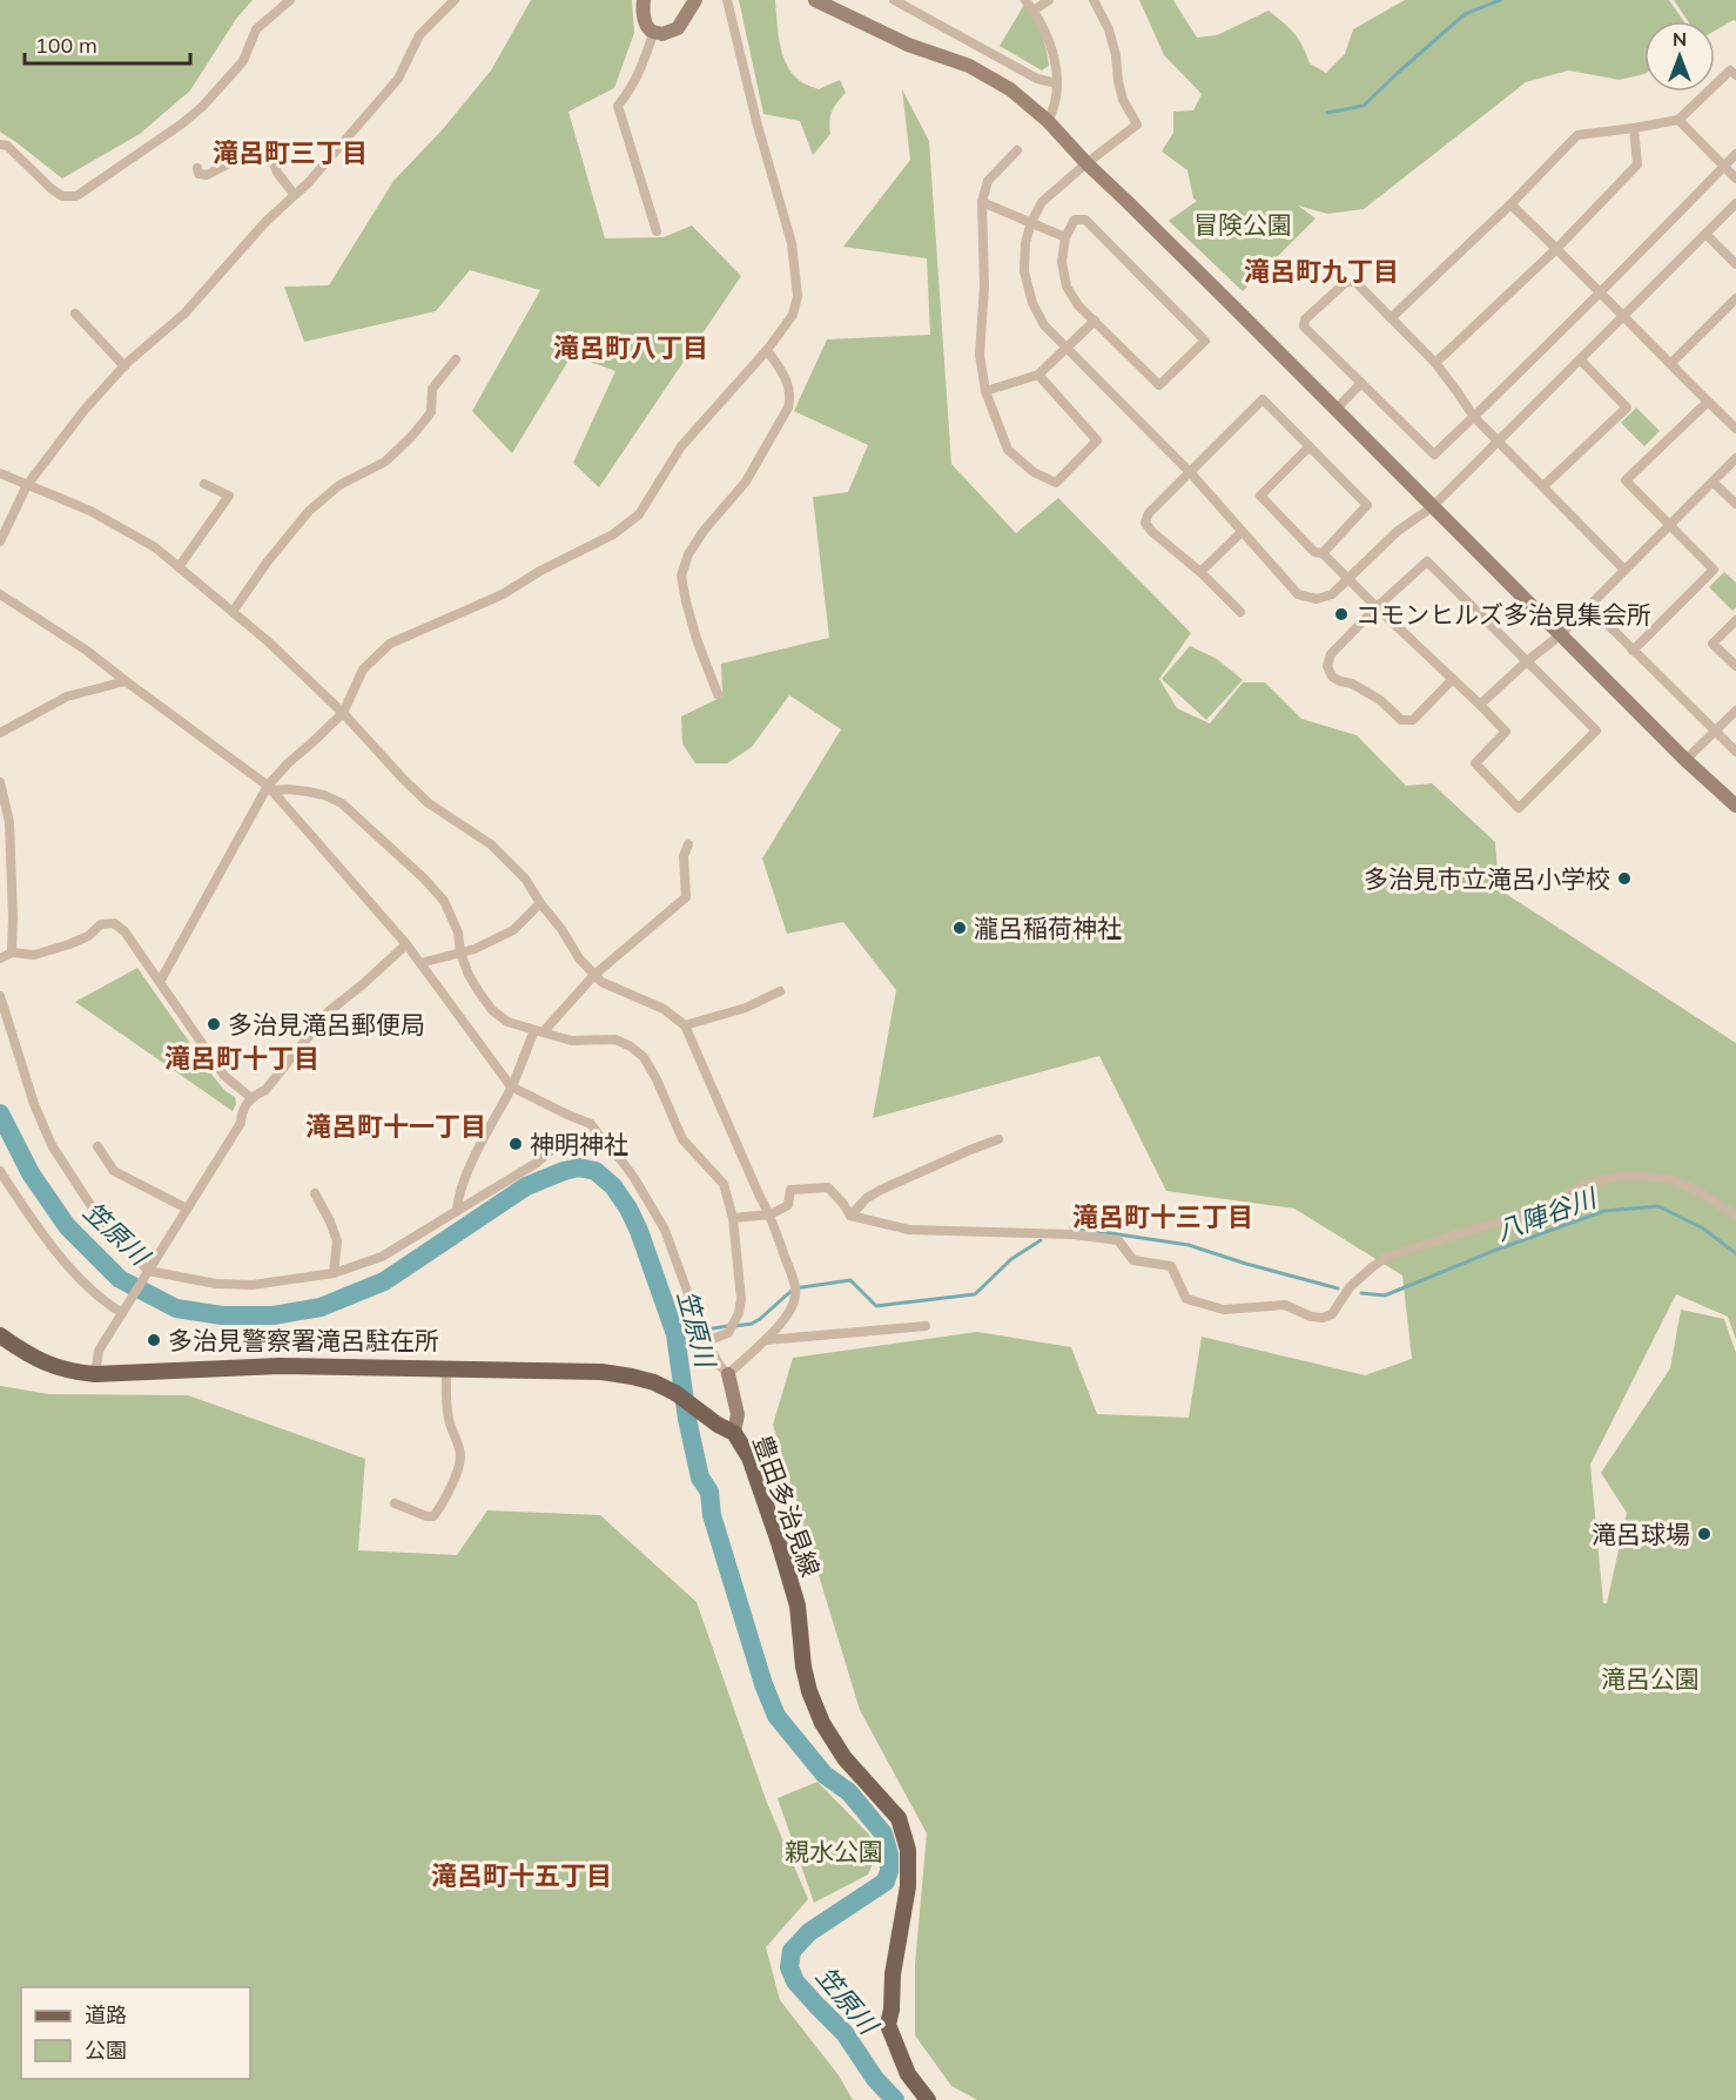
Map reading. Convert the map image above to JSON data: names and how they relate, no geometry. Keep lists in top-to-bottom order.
{
  "streets": {
    "main road": ["豊田多治見線"]
  },
  "districts": [
    "滝呂町三丁目",
    "滝呂町九丁目",
    "滝呂町八丁目",
    "滝呂町十丁目",
    "滝呂町十一丁目",
    "滝呂町十三丁目",
    "滝呂町十五丁目"
  ],
  "water": ["八陣谷川", "笠原川"],
  "parks": ["冒険公園", "滝呂公園", "親水公園"],
  "places": [
    "コモンヒルズ多治見集会所",
    "多治見市立滝呂小学校",
    "瀧呂稲荷神社",
    "多治見滝呂郵便局",
    "神明神社",
    "多治見警察署滝呂駐在所",
    "滝呂球場"
  ],
  "legend": ["道路", "公園"],
  "scale_bar": "100 m",
  "north": "top"
}
